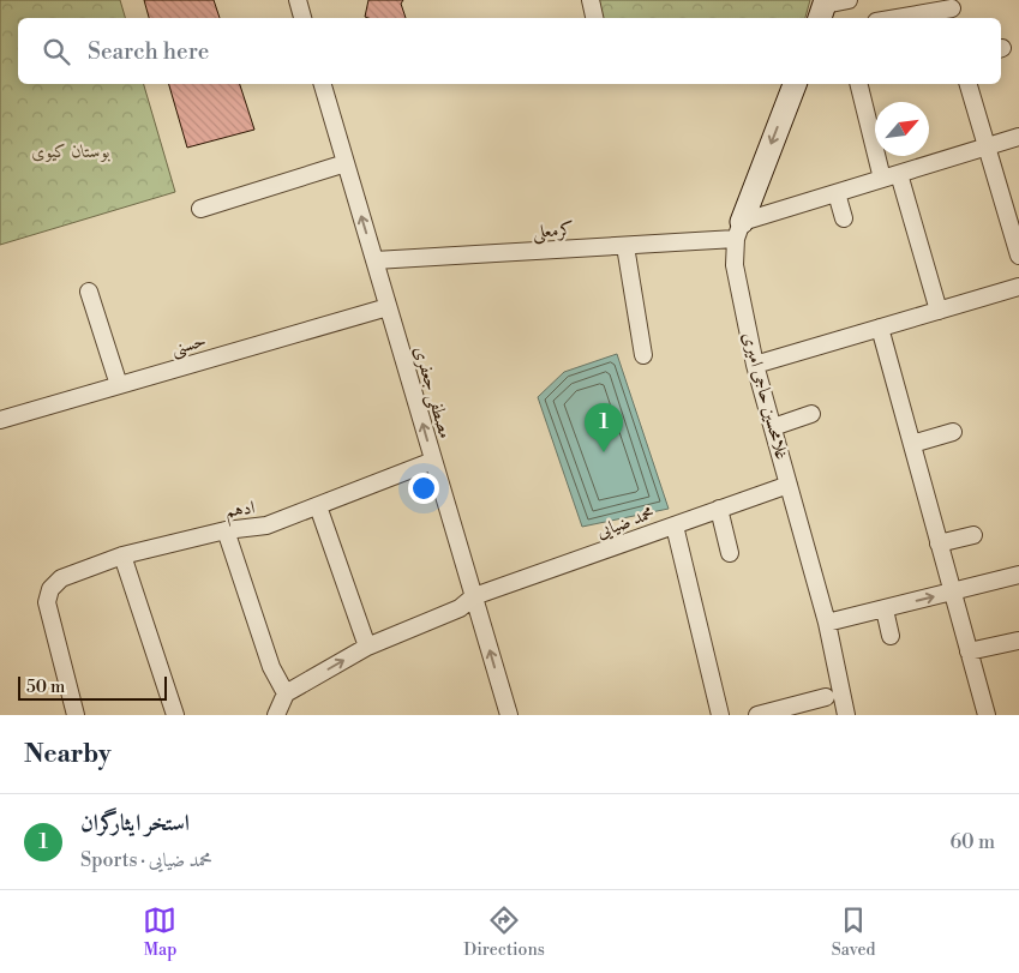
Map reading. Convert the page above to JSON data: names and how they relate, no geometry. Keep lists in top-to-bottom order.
{
  "streets": {
    "street": [
      "کرمعلی",
      "حسنی",
      "مصطفی جعفری",
      "غلامحسین حاجی امیری",
      "ادهم",
      "محمد ضیایی"
    ]
  },
  "crossings": [
    ["کرمعلی", "مصطفی جعفری"],
    ["کرمعلی", "غلامحسین حاجی امیری"],
    ["حسنی", "مصطفی جعفری"],
    ["مصطفی جعفری", "ادهم"],
    ["مصطفی جعفری", "محمد ضیایی"],
    ["غلامحسین حاجی امیری", "محمد ضیایی"]
  ],
  "one_way": ["مصطفی جعفری"],
  "parks": ["بوستان کیوی"],
  "scale_bar": "50 m",
  "north": "top right",
  "page": {
    "search": "Search here",
    "pins": "1",
    "scale": "50 m",
    "heading": "Nearby",
    "list": [
      {
        "mark": "1",
        "name": "استخر ایثارگران",
        "note": "Sports · محمد ضیایی",
        "value": "60 m"
      }
    ],
    "nav": ["Map", "Directions", "Saved"]
  }
}
